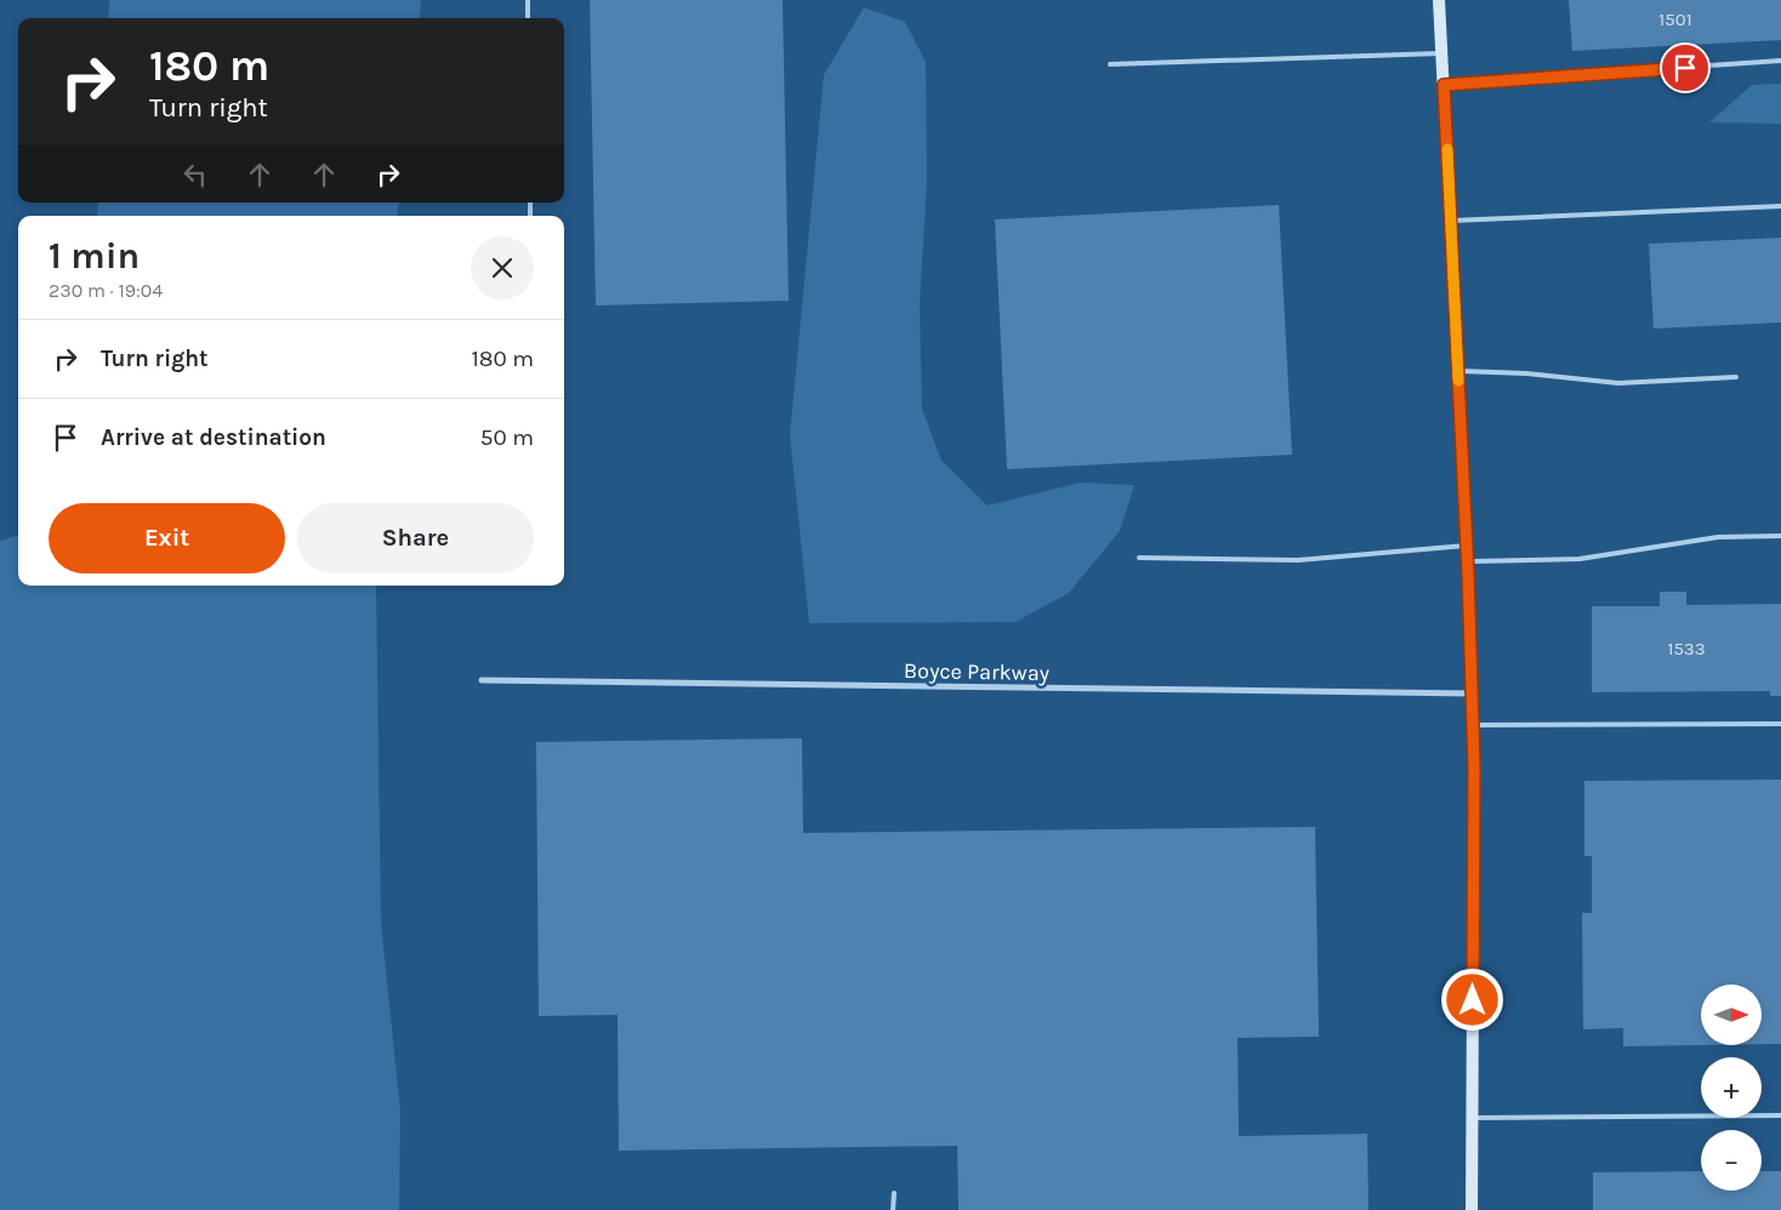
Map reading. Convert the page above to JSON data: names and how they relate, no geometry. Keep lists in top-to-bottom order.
{
  "streets": {
    "street": ["Boyce Parkway"]
  },
  "house_numbers": ["1501", "1533"],
  "north": "right",
  "page": {
    "turn": ["180 m", "Turn right"],
    "heading": ["1 min", "230 m · 19:04"],
    "list": [
      {
        "name": "Turn right",
        "value": "180 m"
      },
      {
        "name": "Arrive at destination",
        "value": "50 m"
      }
    ],
    "buttons": ["Exit", "Share"],
    "map_buttons": ["+", "−"]
  }
}
